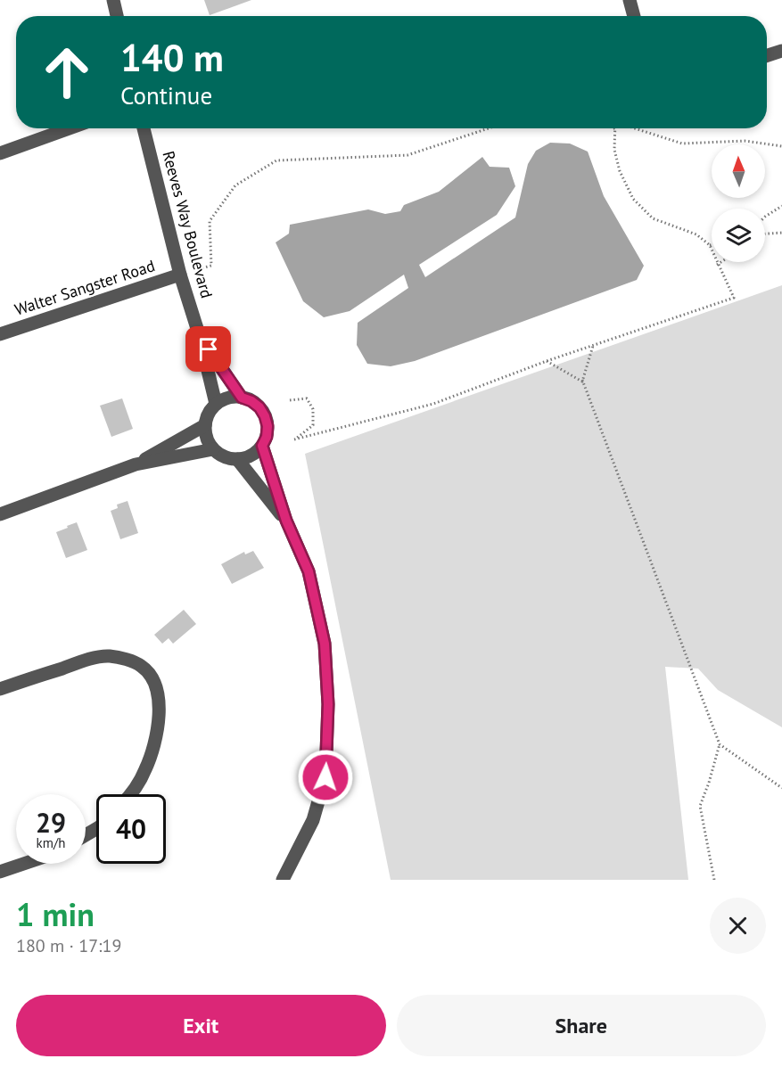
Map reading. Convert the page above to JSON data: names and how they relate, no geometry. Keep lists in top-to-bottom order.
{
  "streets": {
    "street": ["Reeves Way Boulevard", "Walter Sangster Road"]
  },
  "crossings": [
    ["Reeves Way Boulevard", "Walter Sangster Road"]
  ],
  "north": "top",
  "page": {
    "turn": ["140 m", "Continue"],
    "speed": "29 km/h",
    "limit": "40",
    "heading": ["1 min", "180 m · 17:19"],
    "buttons": ["Exit", "Share"]
  }
}
